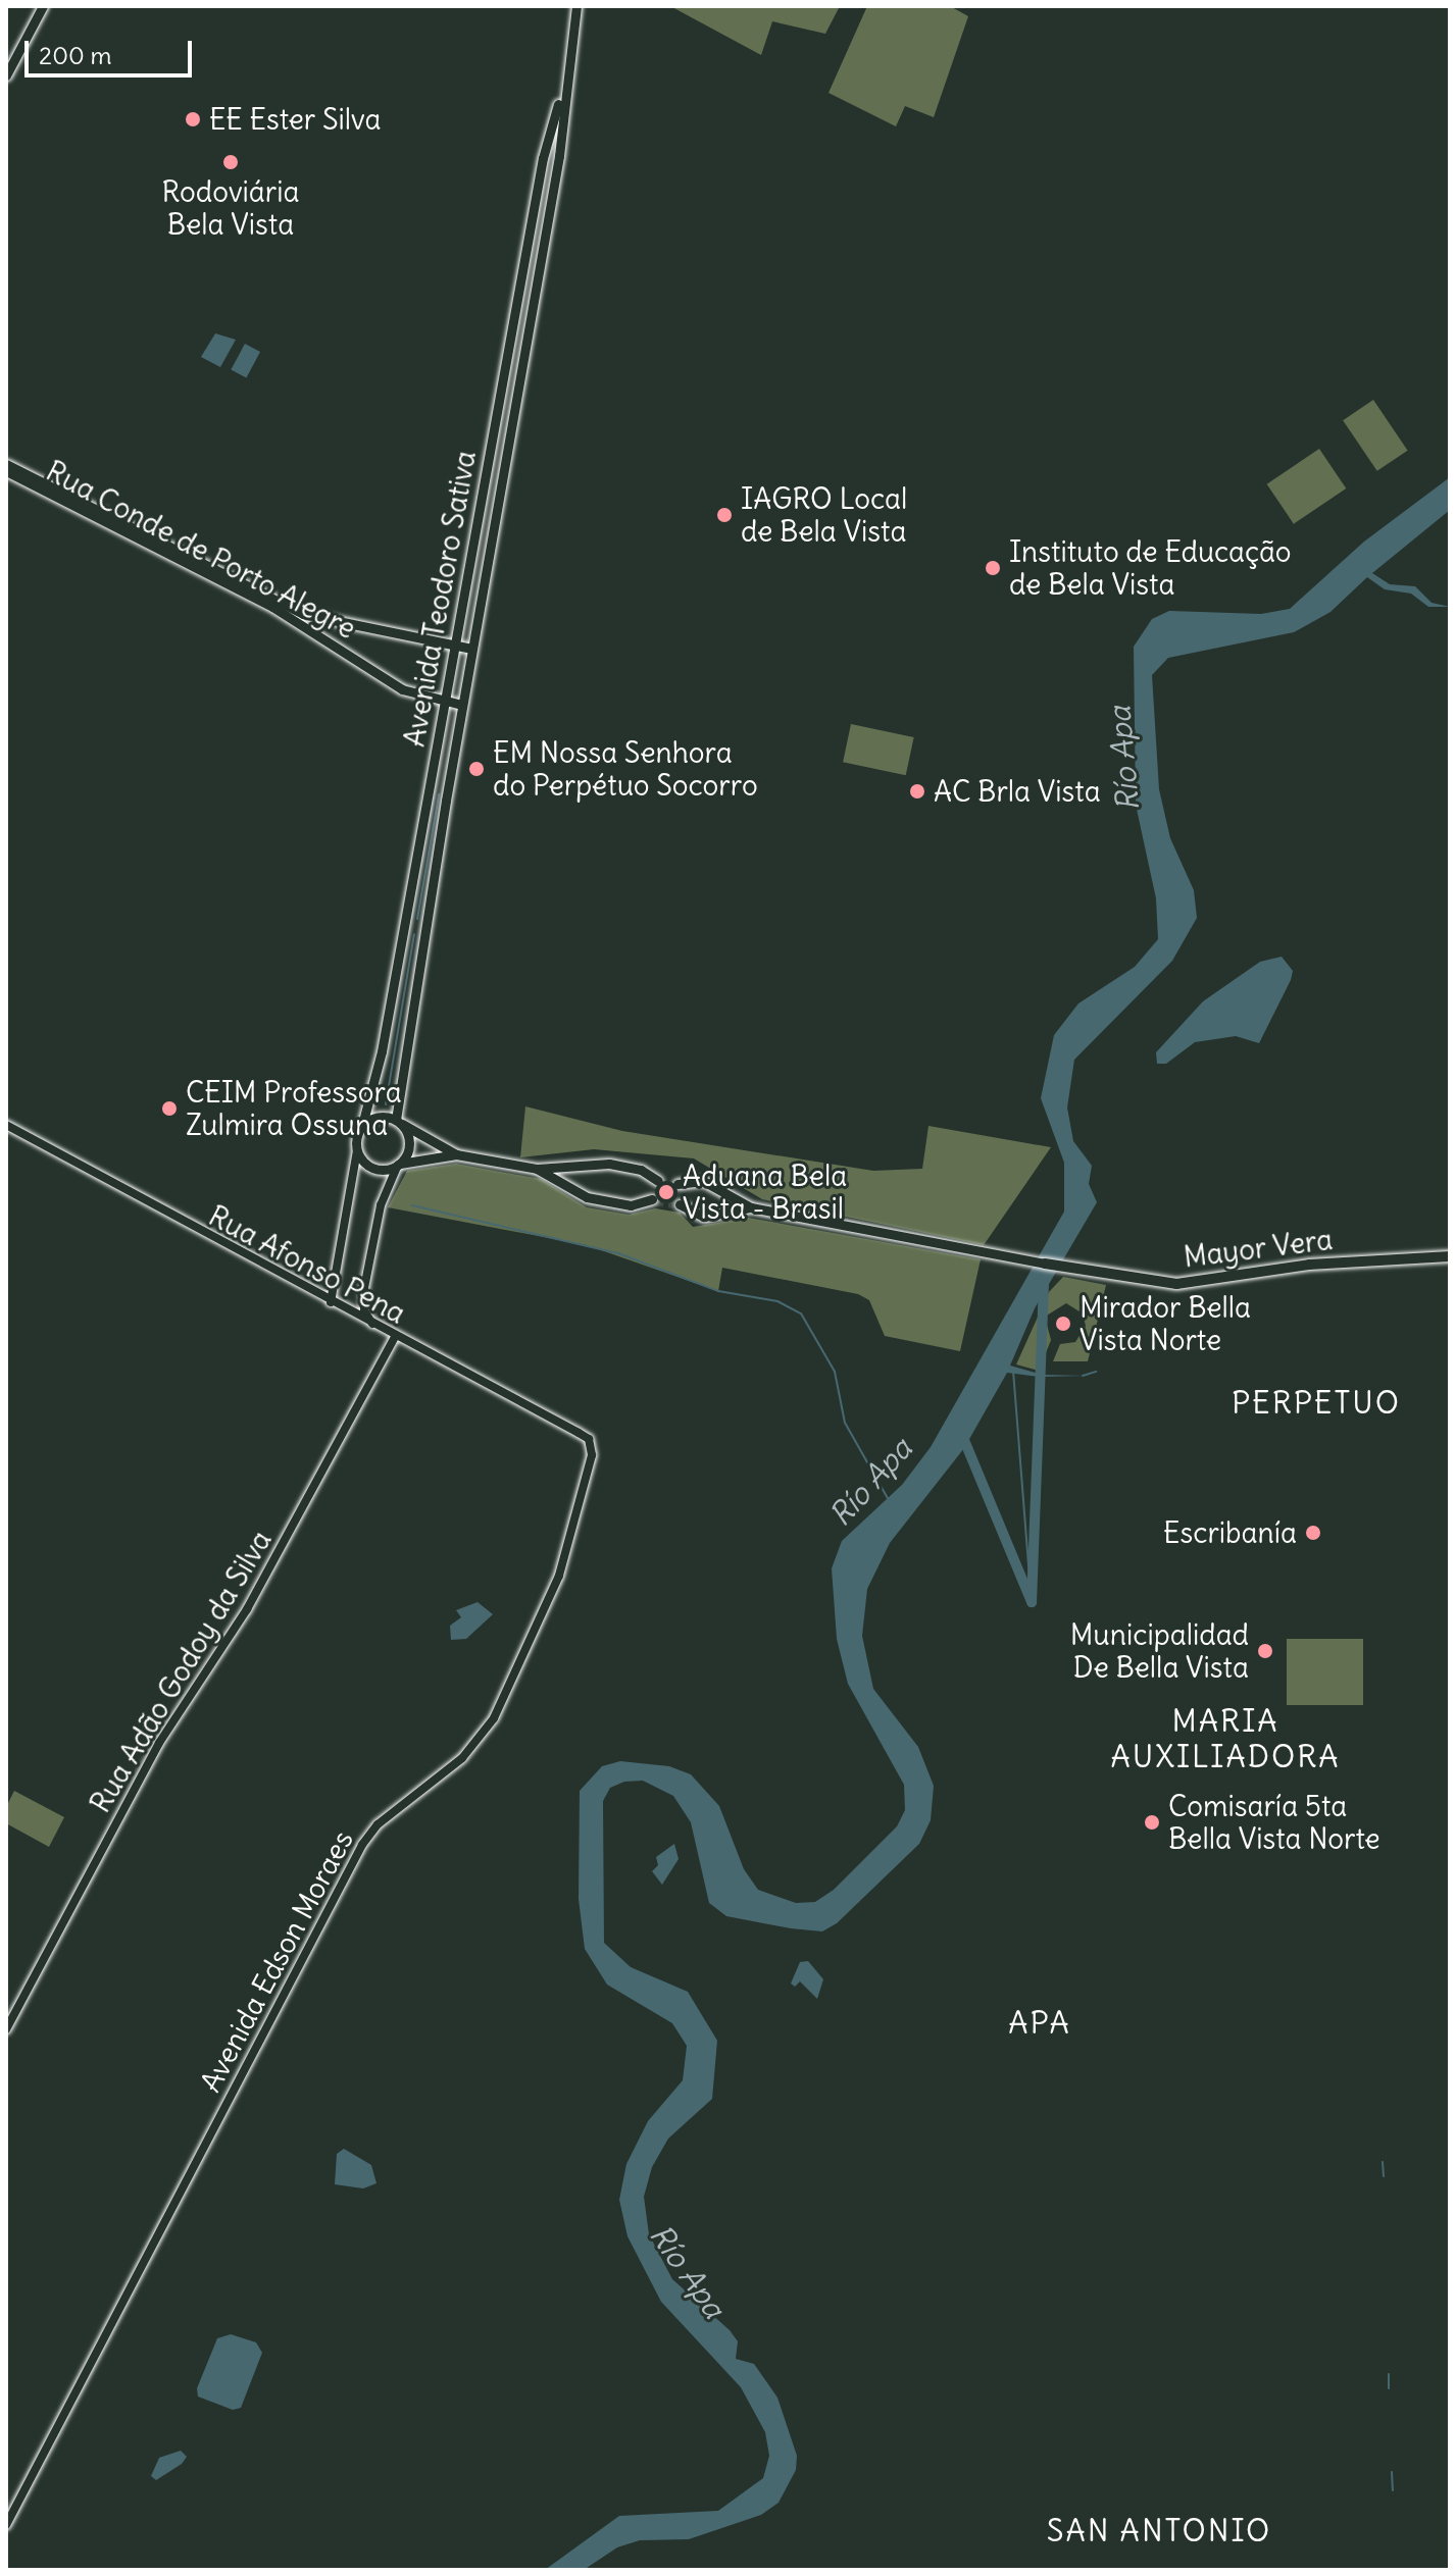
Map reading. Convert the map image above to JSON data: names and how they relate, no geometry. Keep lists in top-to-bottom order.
{
  "streets": {
    "highway": ["Mayor Vera"],
    "main road": ["Rua Conde de Porto Alegre", "Avenida Teodoro Sativa"],
    "street": ["Rua Afonso Pena", "Rua Adão Godoy da Silva", "Avenida Edson Moraes"]
  },
  "crossings": [
    ["Rua Conde de Porto Alegre", "Avenida Teodoro Sativa"],
    ["Rua Afonso Pena", "Rua Adão Godoy da Silva"],
    ["Rua Afonso Pena", "Avenida Edson Moraes"]
  ],
  "districts": [
    "PERPETUO",
    "MARIA AUXILIADORA",
    "APA",
    "SAN ANTONIO"
  ],
  "water": ["Río Apa"],
  "places": [
    "EE Ester Silva",
    "Rodoviária Bela Vista",
    "IAGRO Local de Bela Vista",
    "Instituto de Educação de Bela Vista",
    "EM Nossa Senhora do Perpétuo Socorro",
    "AC Brla Vista",
    "CEIM Professora Zulmira Ossuna",
    "Aduana Bela Vista - Brasil",
    "Mirador Bella Vista Norte",
    "Escribanía",
    "Municipalidad De Bella Vista",
    "Comisaría 5ta Bella Vista Norte"
  ],
  "scale_bar": "200 m"
}
